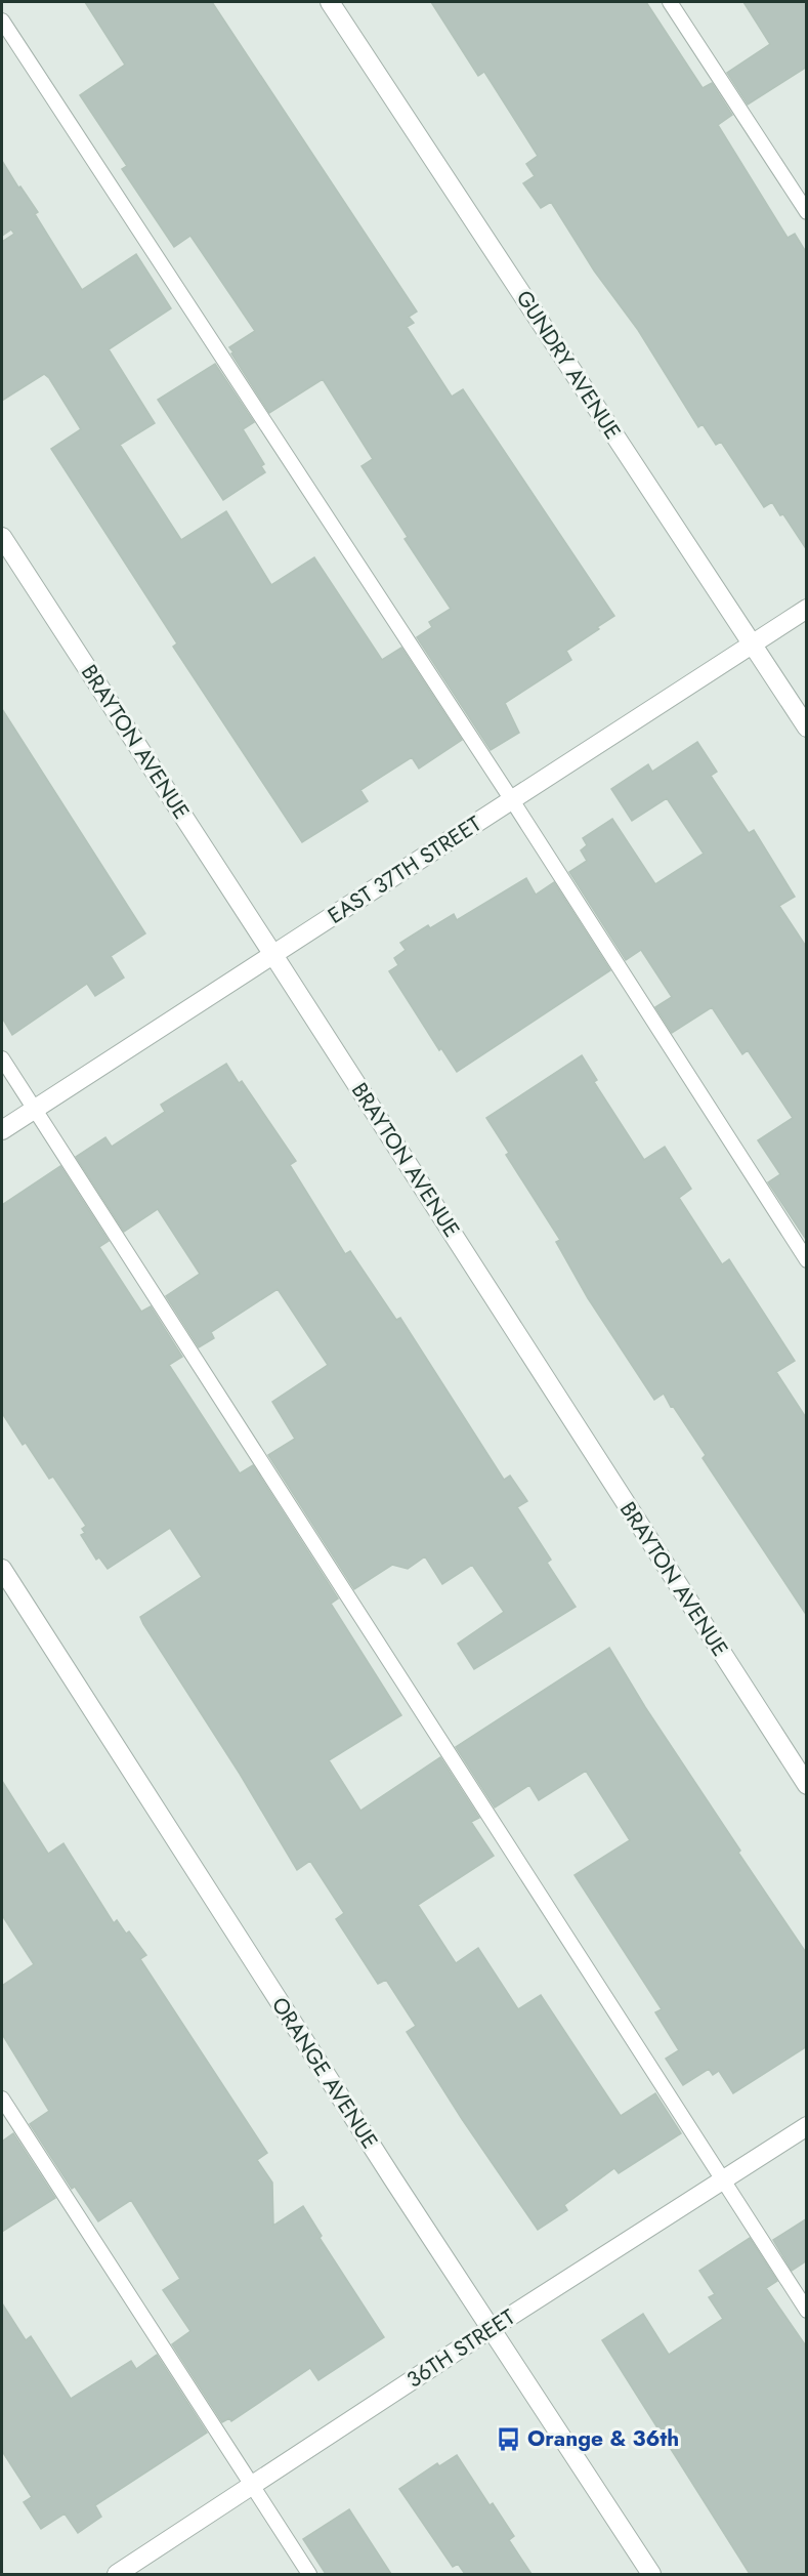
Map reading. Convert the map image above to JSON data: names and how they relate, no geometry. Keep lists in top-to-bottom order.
{
  "streets": {
    "street": [
      "GUNDRY AVENUE",
      "BRAYTON AVENUE",
      "EAST 37TH STREET",
      "ORANGE AVENUE",
      "36TH STREET"
    ]
  },
  "crossings": [
    ["GUNDRY AVENUE", "EAST 37TH STREET"],
    ["BRAYTON AVENUE", "EAST 37TH STREET"],
    ["ORANGE AVENUE", "36TH STREET"]
  ],
  "places": {
    "bus stop": ["Orange & 36th"]
  }
}
